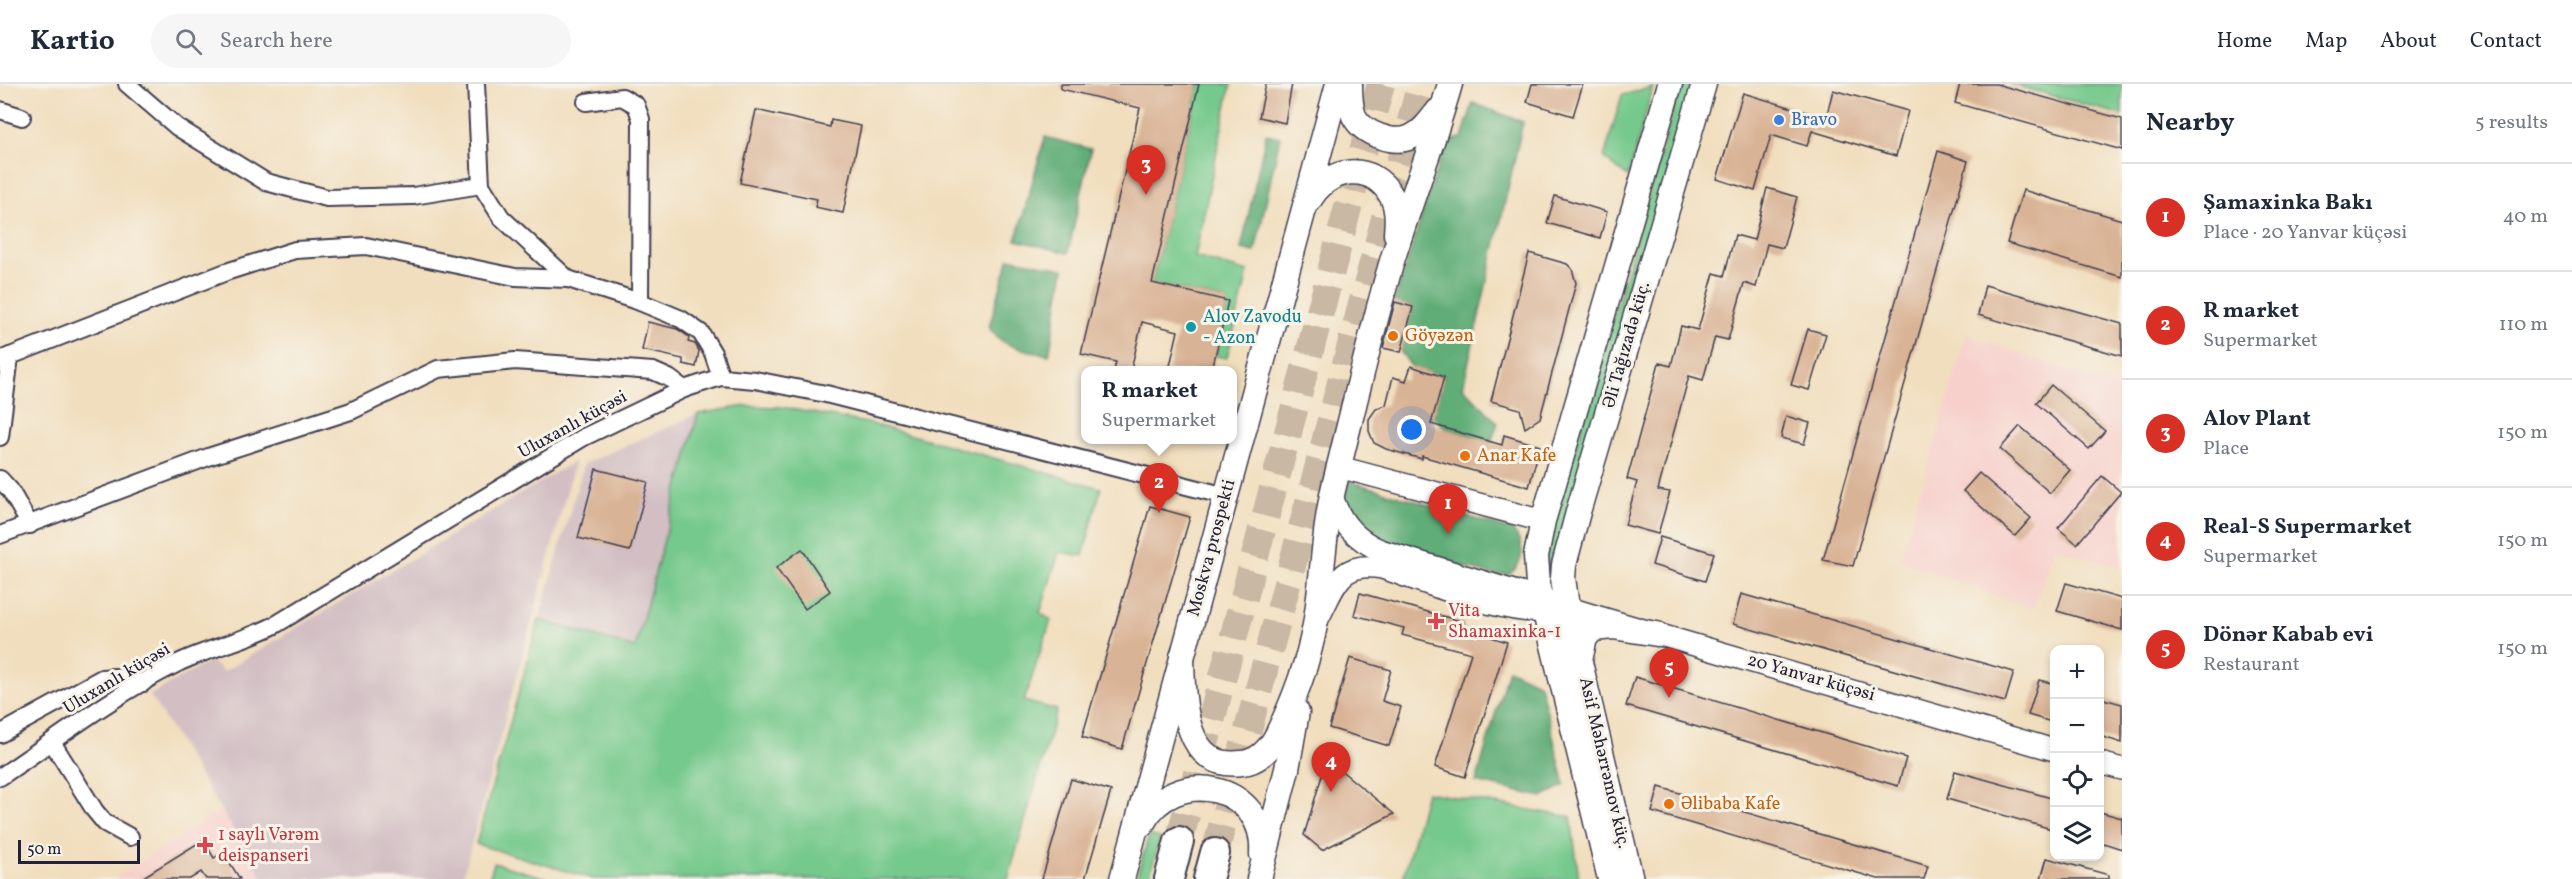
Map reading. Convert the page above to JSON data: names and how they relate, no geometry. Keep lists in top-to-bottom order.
{
  "streets": {
    "main road": ["Əli Tağızadə küç.", "Moskva prospekti", "Asif Məhərrəmov küç."],
    "street": ["Uluxanlı küçəsi", "20 Yanvar küçəsi"]
  },
  "crossings": [
    ["Əli Tağızadə küç.", "20 Yanvar küçəsi"],
    ["Uluxanlı küçəsi", "Moskva prospekti"]
  ],
  "places": {
    "other": [
      "Bravo",
      "Alov Zavodu - Azon",
      "Göyəzən",
      "Anar Kafe",
      "Əlibaba Kafe"
    ],
    "health": ["Vita Shamaxinka-1", "1 saylı Vərəm deispanseri"]
  },
  "scale_bar": "50 m",
  "page": {
    "header": "Kartio",
    "search": "Search here",
    "nav": [
      "Home",
      "Map",
      "About",
      "Contact"
    ],
    "heading": ["Nearby", "5 results"],
    "pins": [
      "3",
      "2",
      "1",
      "5",
      "4"
    ],
    "list": [
      {
        "mark": "1",
        "name": "Şamaxinka Bakı",
        "note": "Place · 20 Yanvar küçəsi",
        "value": "40 m"
      },
      {
        "mark": "2",
        "name": "R market",
        "note": "Supermarket",
        "value": "110 m"
      },
      {
        "mark": "3",
        "name": "Alov Plant",
        "note": "Place",
        "value": "150 m"
      },
      {
        "mark": "4",
        "name": "Real-S Supermarket",
        "note": "Supermarket",
        "value": "150 m"
      },
      {
        "mark": "5",
        "name": "Dönər Kabab evi",
        "note": "Restaurant",
        "value": "150 m"
      }
    ],
    "popup": ["R market", "Supermarket"],
    "map_buttons": ["+", "−"],
    "scale": "50 m"
  }
}
